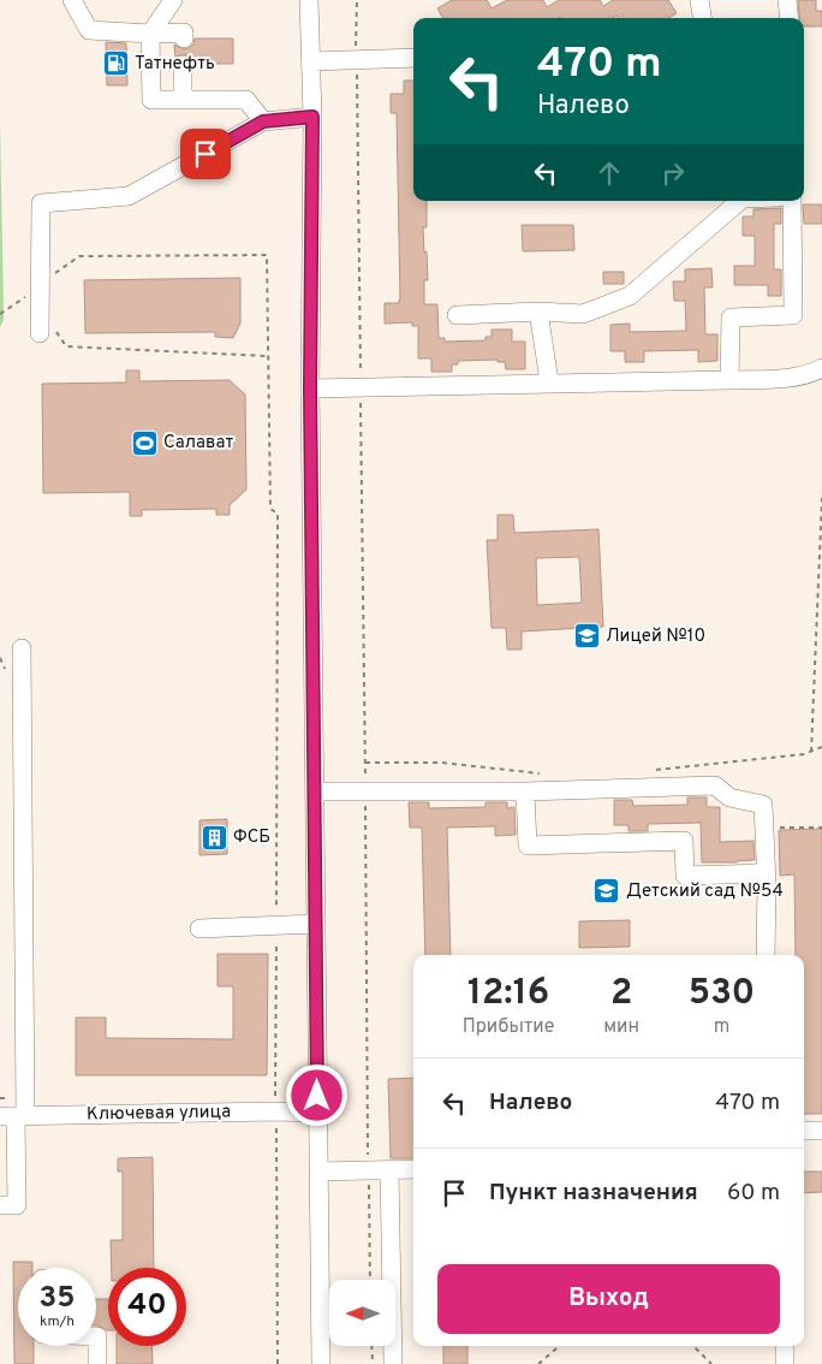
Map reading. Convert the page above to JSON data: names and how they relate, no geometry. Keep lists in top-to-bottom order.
{
  "streets": {
    "street": ["Ключевая улица"]
  },
  "places": {
    "fuel station": ["Татнефть"],
    "sports": ["Салават"],
    "school or university": ["Лицей №10", "Детский сад №54"],
    "building": ["ФСБ"]
  },
  "north": "left",
  "page": {
    "turn": ["470 m", "Налево"],
    "eta": [
      "12:16",
      "Прибытие",
      "2",
      "мин",
      "530",
      "m"
    ],
    "list": [
      {
        "name": "Налево",
        "value": "470 m"
      },
      {
        "name": "Пункт назначения",
        "value": "60 m"
      }
    ],
    "buttons": "Выход",
    "speed": "35 km/h",
    "limit": "40"
  }
}
